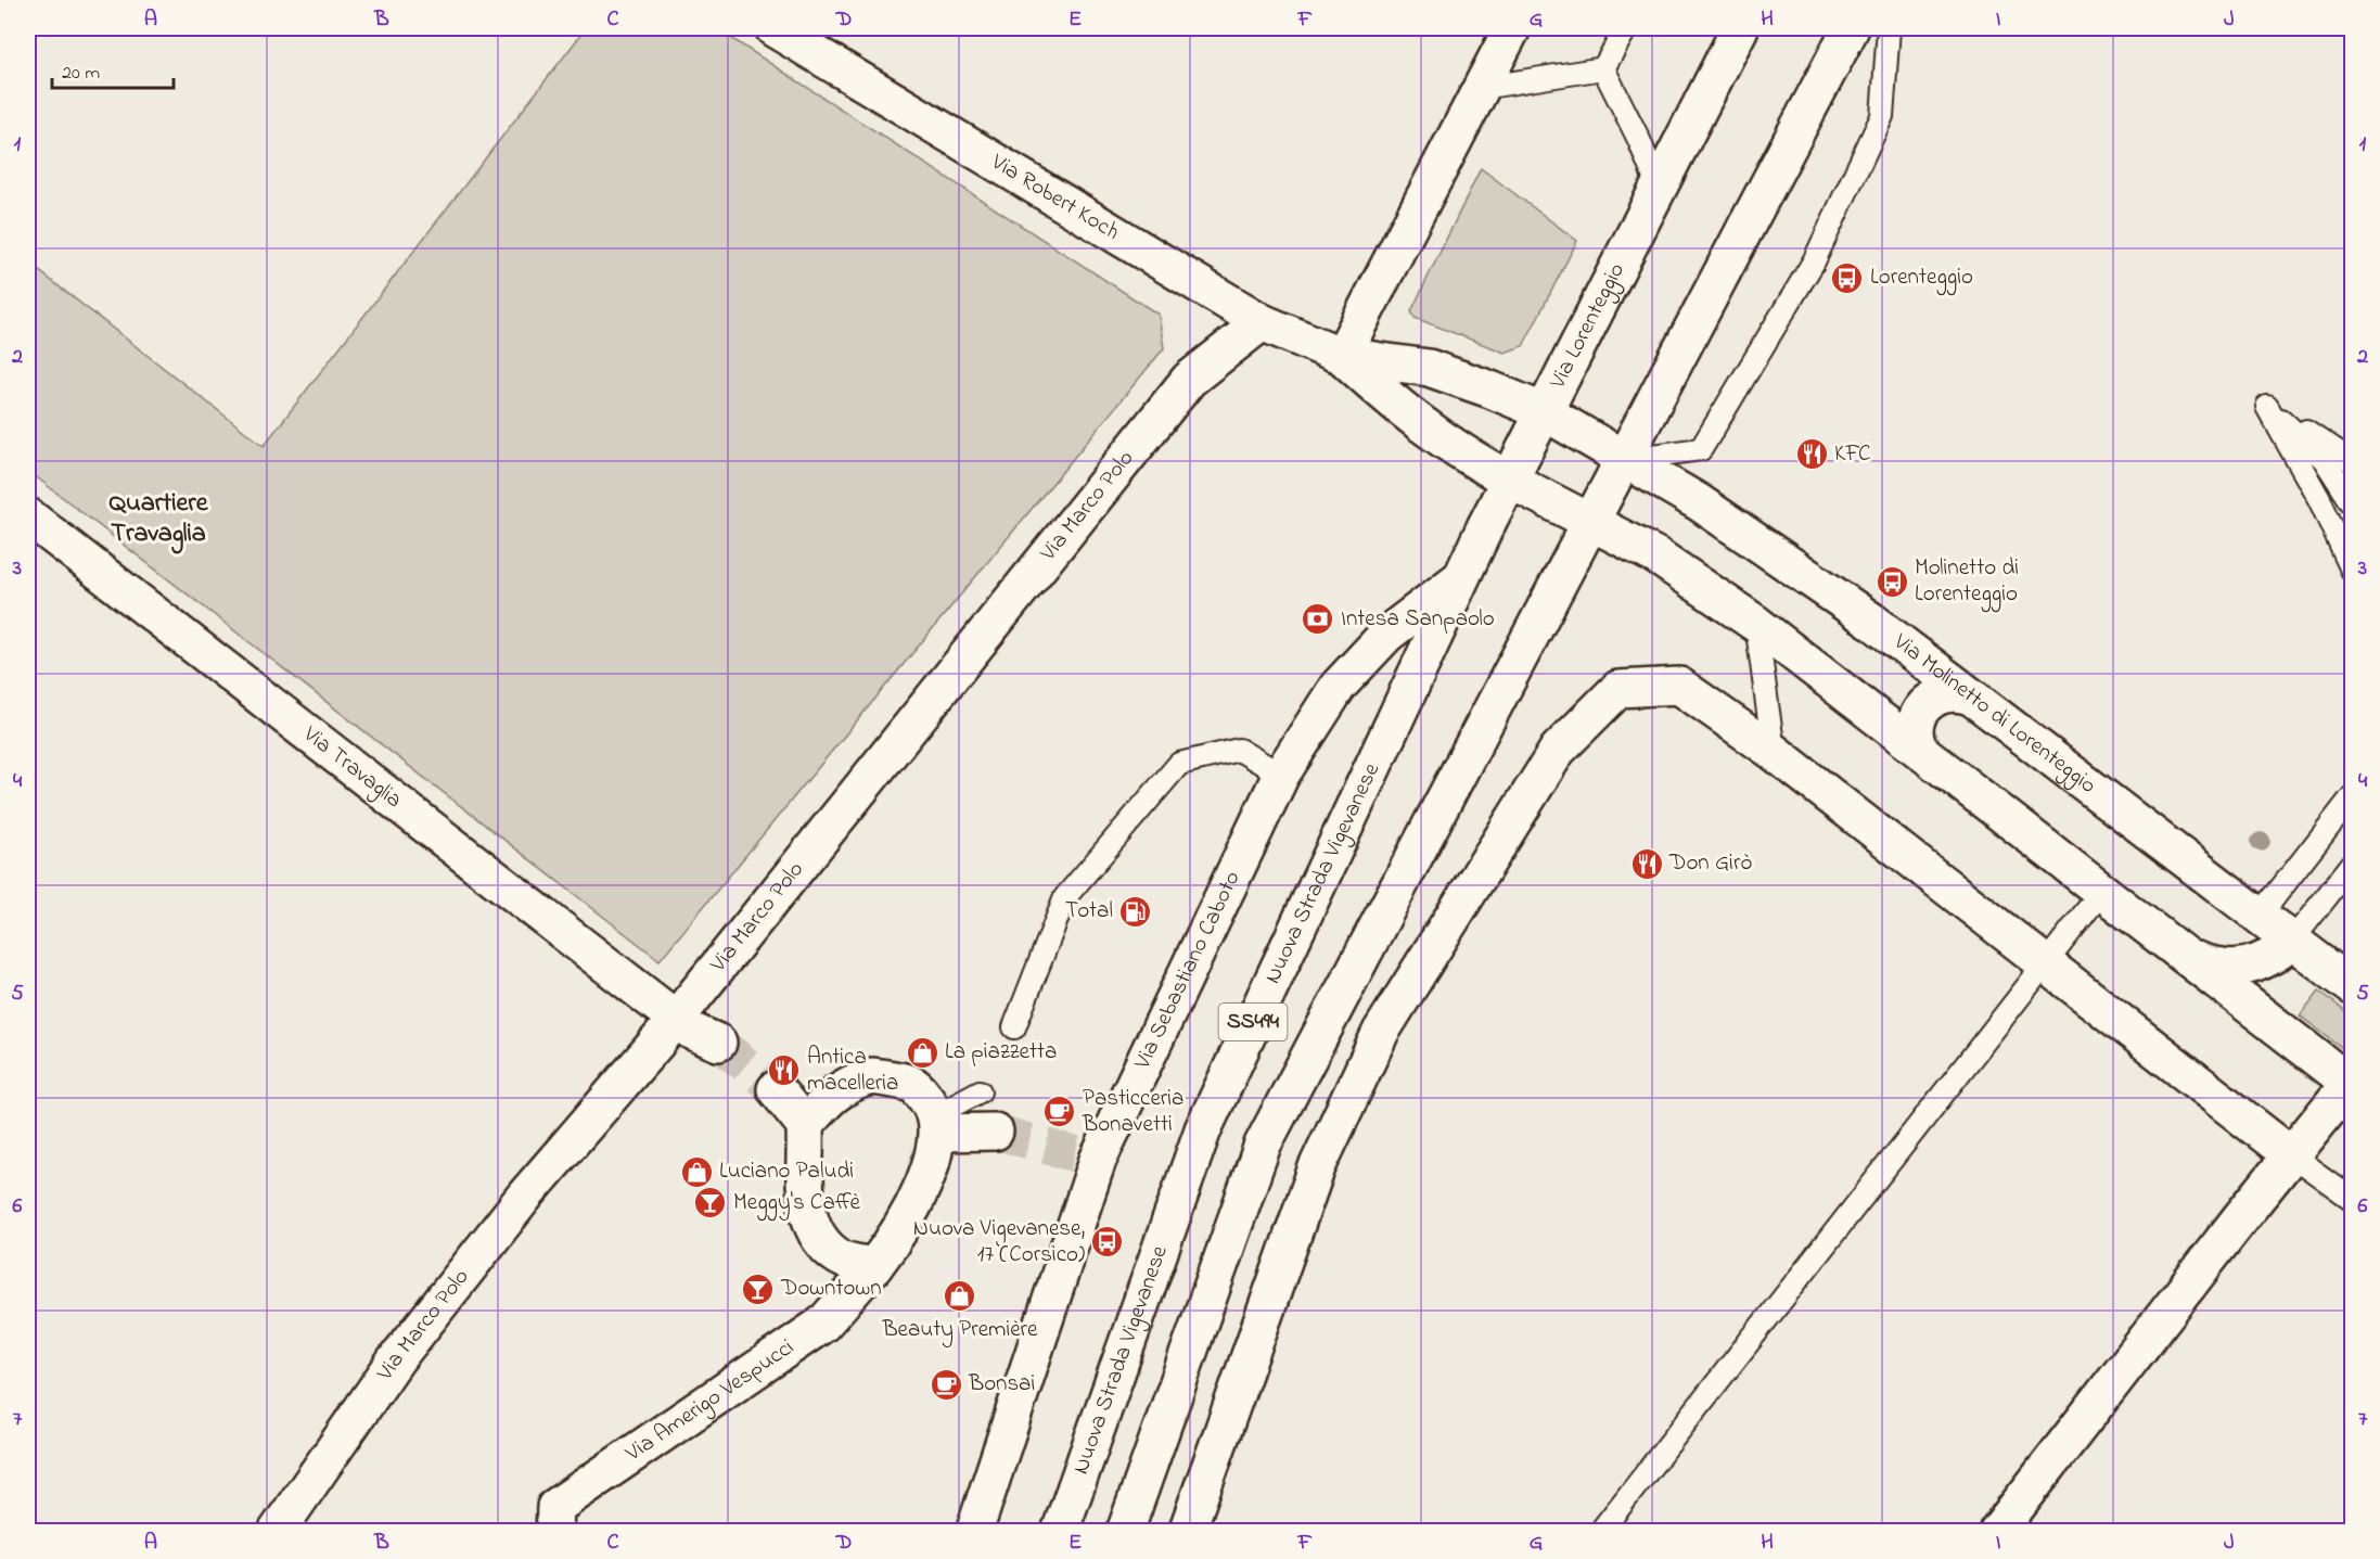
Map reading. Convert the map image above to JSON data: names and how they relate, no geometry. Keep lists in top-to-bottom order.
{
  "streets": {
    "street": [
      "Via Robert Koch",
      "Via Lorenteggio",
      "Via Marco Polo",
      "Via Molinetto di Lorenteggio",
      "Via Travaglia",
      "Nuova Strada Vigevanese",
      "Via Sebastiano Caboto",
      "SS494",
      "Via Amerigo Vespucci"
    ]
  },
  "crossings": [
    ["Via Robert Koch", "Via Lorenteggio"],
    ["Via Robert Koch", "Via Marco Polo"],
    ["Via Robert Koch", "Via Molinetto di Lorenteggio"],
    ["Via Robert Koch", "Nuova Strada Vigevanese"],
    ["Via Lorenteggio", "Via Molinetto di Lorenteggio"],
    ["Via Lorenteggio", "Nuova Strada Vigevanese"],
    ["Via Marco Polo", "Via Travaglia"],
    ["Via Molinetto di Lorenteggio", "SS494"],
    ["Nuova Strada Vigevanese", "Via Sebastiano Caboto"]
  ],
  "districts": ["Quartiere Travaglia"],
  "places": {
    "bus stop": ["Lorenteggio", "Molinetto di Lorenteggio", "Nuova Vigevanese, 17 (Corsico)"],
    "restaurant": ["KFC", "Don Girò", "Antica macelleria"],
    "bank": ["Intesa Sanpaolo"],
    "fuel station": ["Total"],
    "shop": ["La piazzetta", "Luciano Paludi", "Beauty Première"],
    "cafe": ["Pasticceria Bonavetti", "Bonsai"],
    "bar": ["Meggy's Caffè", "Downtown"]
  },
  "scale_bar": "20 m",
  "grid": {
    "columns": [
      "A",
      "B",
      "C",
      "D",
      "E",
      "F",
      "G",
      "H",
      "I",
      "J"
    ],
    "rows": [
      "1",
      "2",
      "3",
      "4",
      "5",
      "6",
      "7"
    ]
  }
}
